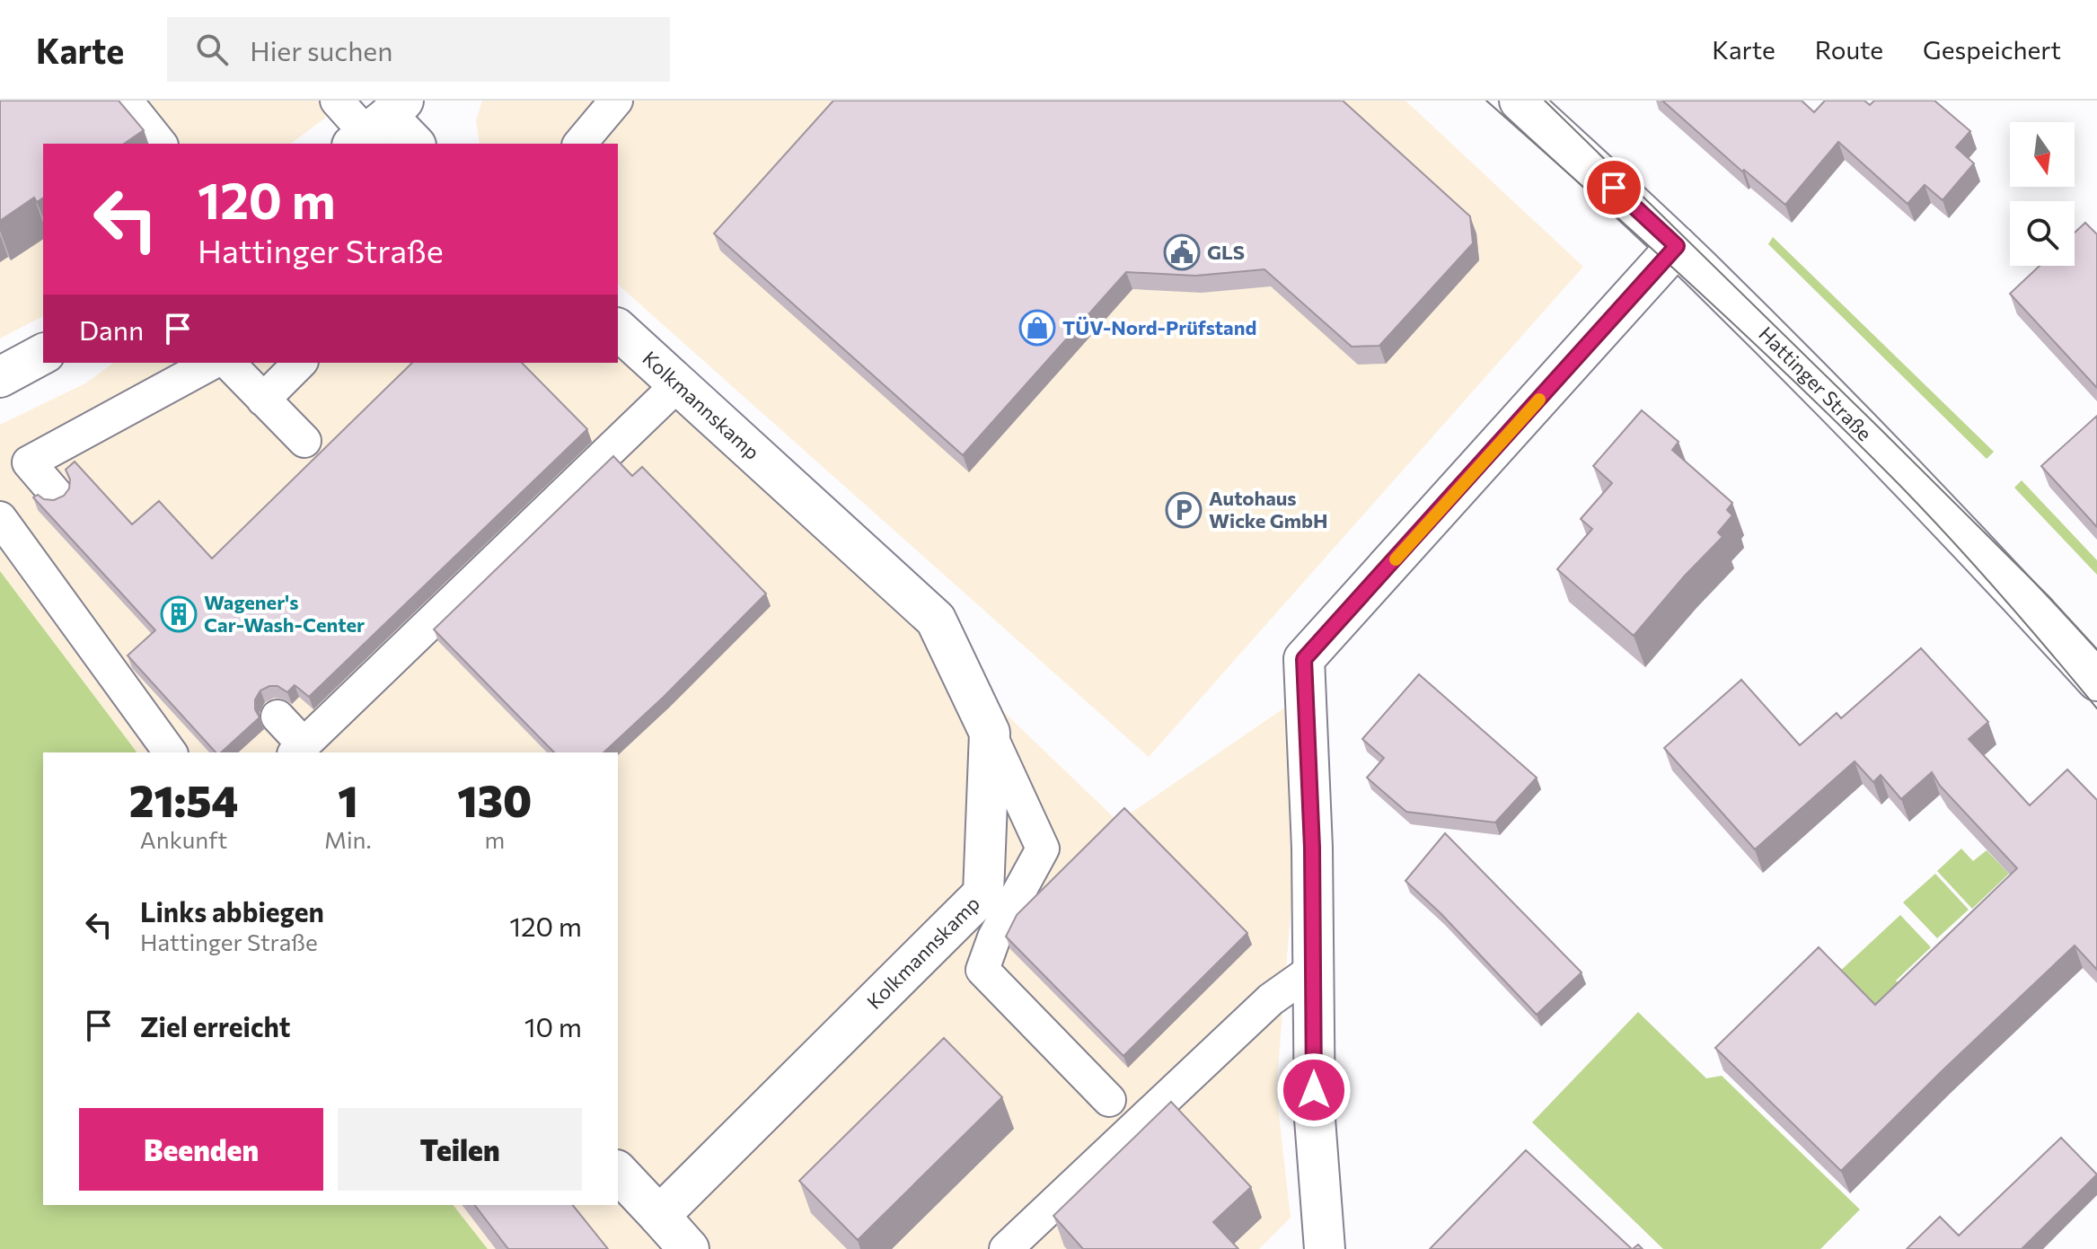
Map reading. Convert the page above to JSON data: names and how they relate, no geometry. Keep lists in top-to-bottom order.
{
  "streets": {
    "street": ["Hattinger Straße", "Kolkmannskamp"]
  },
  "places": {
    "public building": ["GLS"],
    "shop": ["TÜV-Nord-Prüfstand"],
    "parking": ["Autohaus Wicke GmbH"],
    "building": ["Wagener's Car-Wash-Center"]
  },
  "north": "bottom",
  "page": {
    "header": "Karte",
    "search": "Hier suchen",
    "nav": ["Karte", "Route", "Gespeichert"],
    "turn": ["120 m", "Hattinger Straße"],
    "then": "Dann",
    "eta": [
      "21:54",
      "Ankunft",
      "1",
      "Min.",
      "130",
      "m"
    ],
    "list": [
      {
        "name": "Links abbiegen",
        "note": "Hattinger Straße",
        "value": "120 m"
      },
      {
        "name": "Ziel erreicht",
        "value": "10 m"
      }
    ],
    "buttons": ["Beenden", "Teilen"]
  }
}
